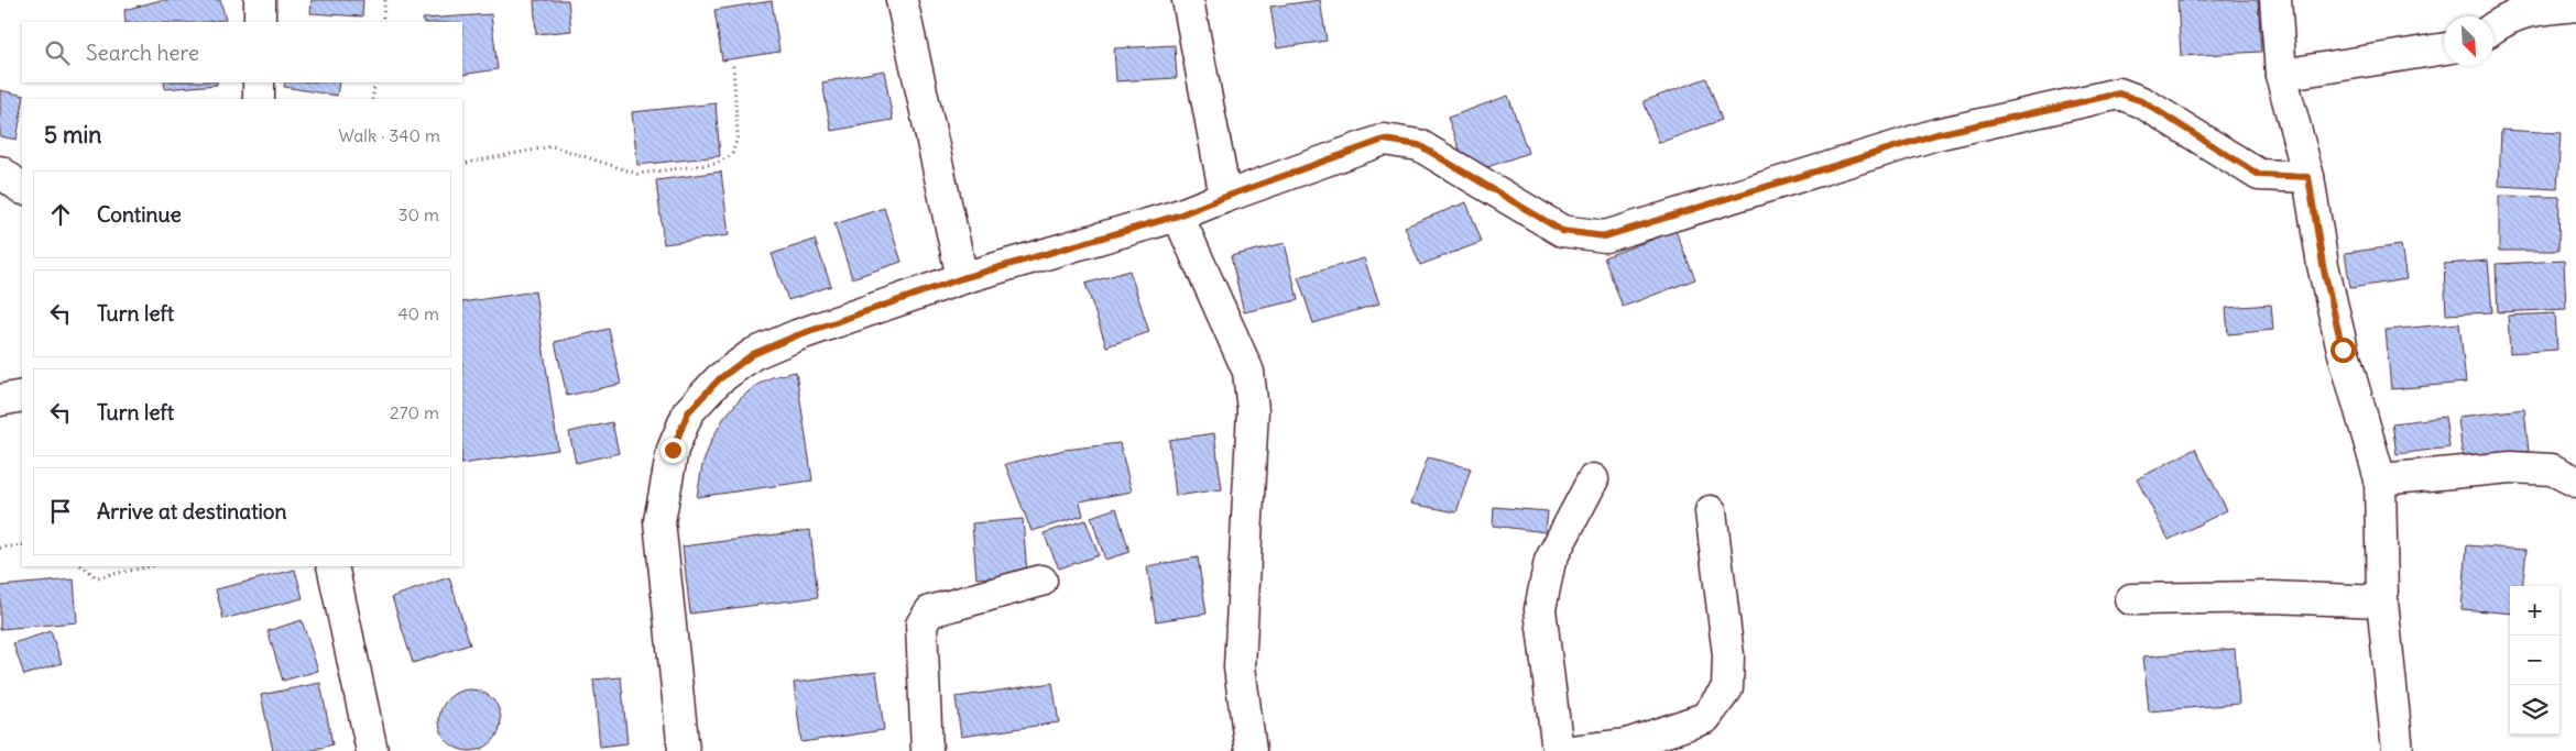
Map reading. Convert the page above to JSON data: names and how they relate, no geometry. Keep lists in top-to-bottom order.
{
  "north": "bottom right",
  "page": {
    "search": "Search here",
    "heading": ["5 min", "Walk · 340 m"],
    "list": [
      ["Continue", "30 m"],
      ["Turn left", "40 m"],
      ["Turn left", "270 m"],
      "Arrive at destination"
    ],
    "map_buttons": ["+", "−"]
  }
}
